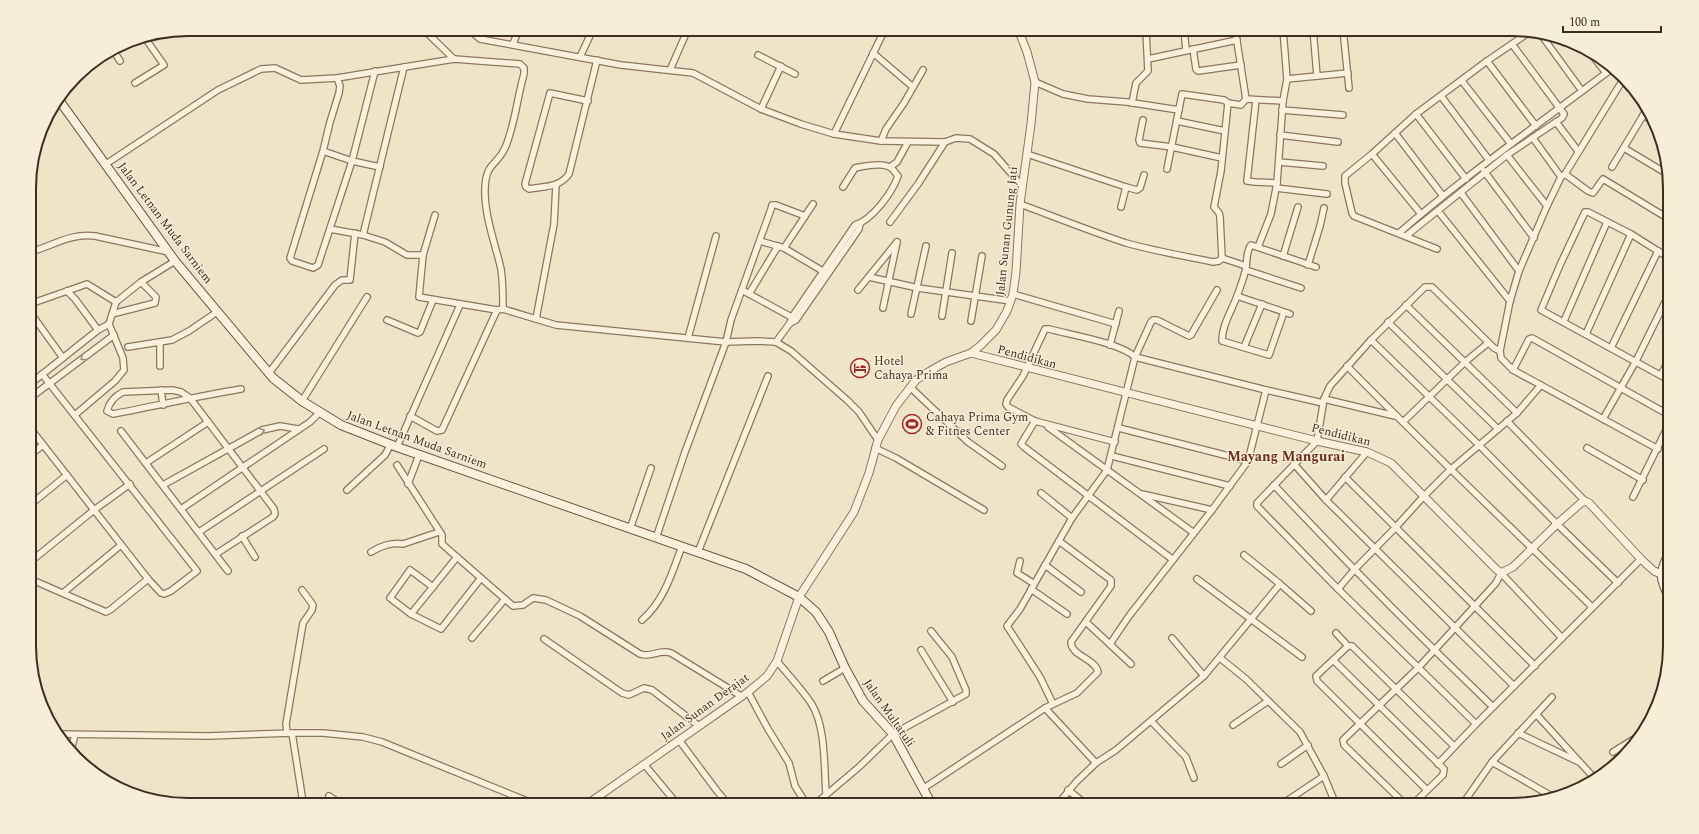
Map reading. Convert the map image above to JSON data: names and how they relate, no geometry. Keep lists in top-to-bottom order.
{
  "streets": {
    "main road": ["Jalan Letnan Muda Sarniem", "Jalan Multatuli"],
    "street": ["Jalan Sunan Gunung Jati", "Pendidikan", "Jalan Sunan Derajat"]
  },
  "crossings": [
    ["Jalan Letnan Muda Sarniem", "Jalan Sunan Gunung Jati"],
    ["Jalan Letnan Muda Sarniem", "Jalan Sunan Derajat"],
    ["Jalan Letnan Muda Sarniem", "Jalan Multatuli"],
    ["Jalan Sunan Gunung Jati", "Pendidikan"],
    ["Jalan Sunan Gunung Jati", "Jalan Sunan Derajat"],
    ["Jalan Sunan Gunung Jati", "Jalan Multatuli"],
    ["Jalan Sunan Derajat", "Jalan Multatuli"]
  ],
  "districts": ["Mayang Mangurai"],
  "places": {
    "hotel": ["Hotel Cahaya Prima"],
    "sports": ["Cahaya Prima Gym & Fitnes Center"]
  },
  "scale_bar": "100 m"
}
